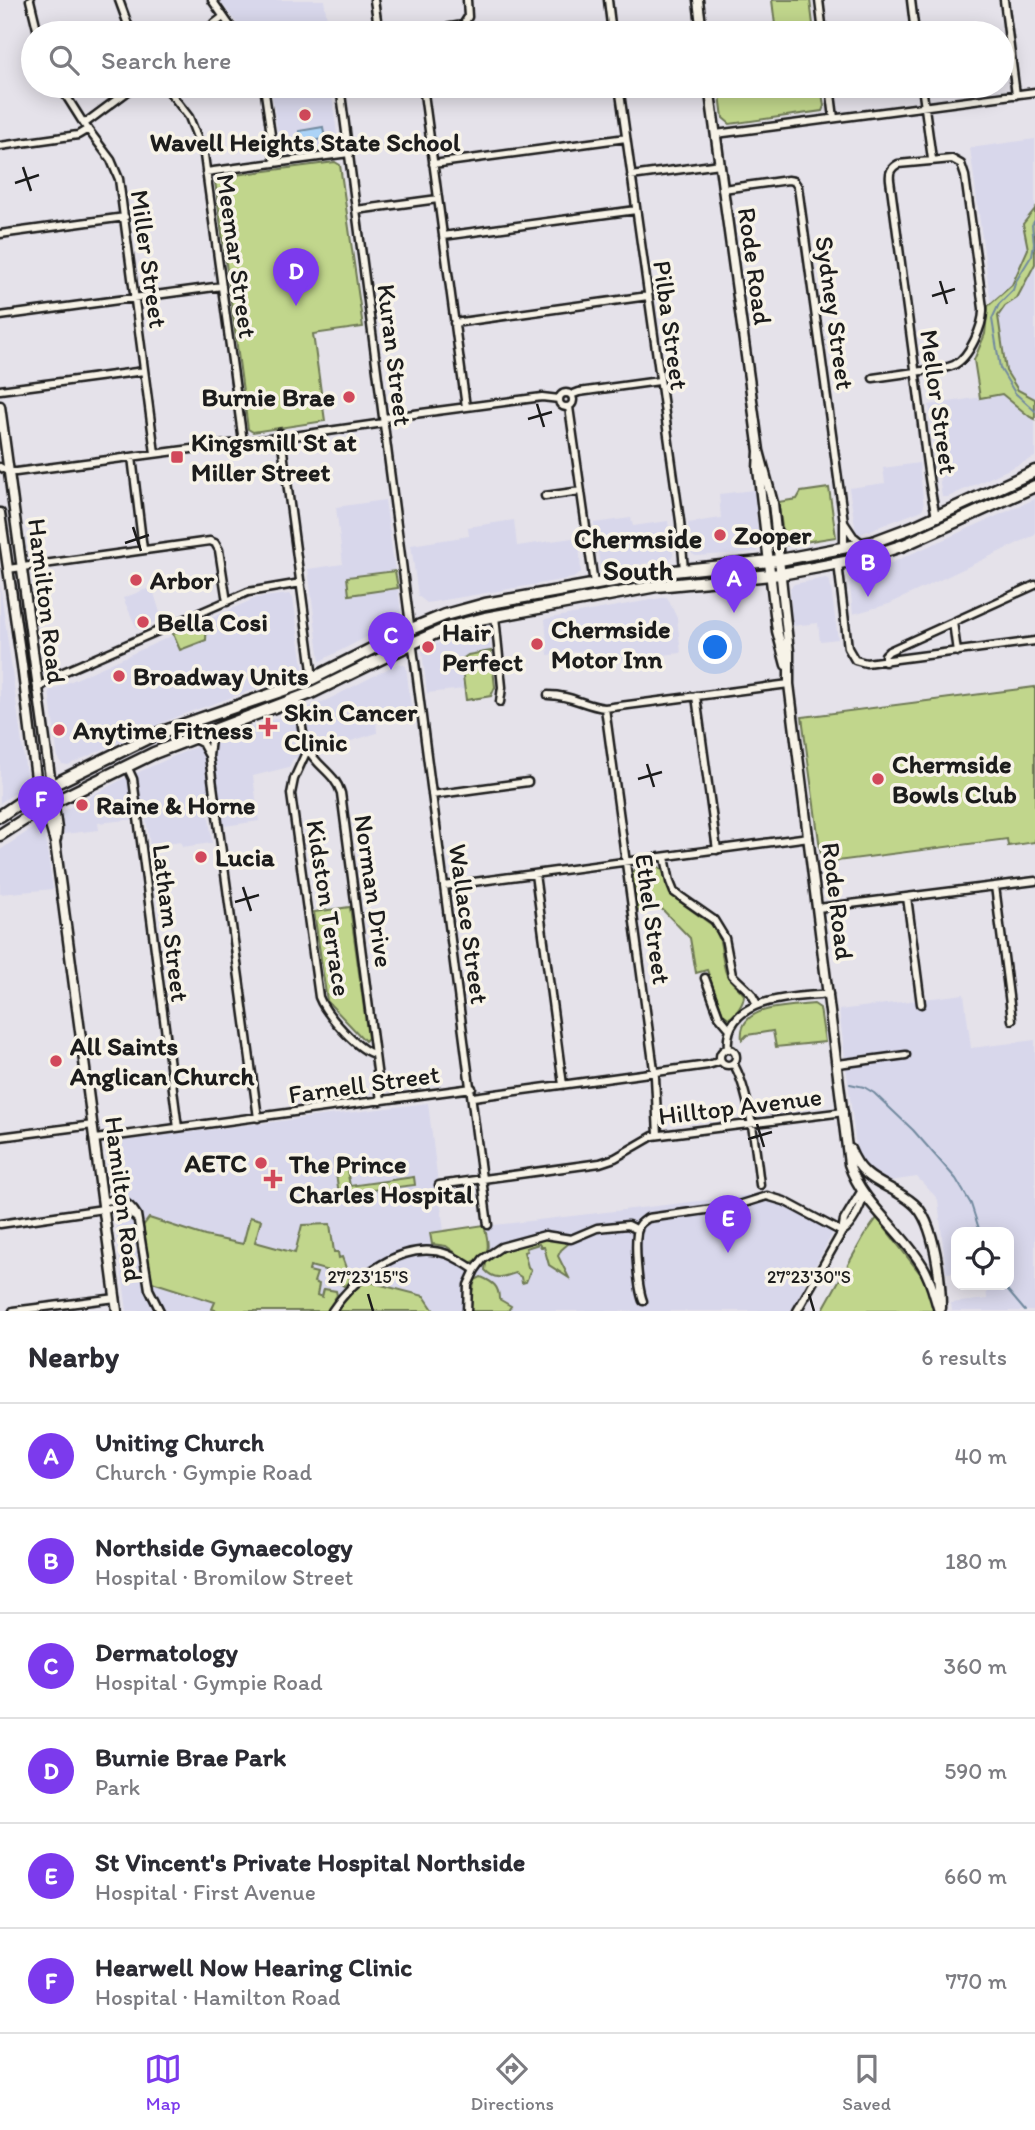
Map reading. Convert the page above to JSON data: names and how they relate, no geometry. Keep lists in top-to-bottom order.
{
  "streets": {
    "main road": ["Rode Road", "Hamilton Road"],
    "street": [
      "Meemar Street",
      "Miller Street",
      "Sydney Street",
      "Pilba Street",
      "Kuran Street",
      "Mellor Street",
      "Norman Drive",
      "Kidston Terrace",
      "Ethel Street",
      "Latham Street",
      "Wallace Street",
      "Farnell Street",
      "Hilltop Avenue"
    ]
  },
  "crossings": [
    ["Rode Road", "Sydney Street"],
    ["Rode Road", "Hilltop Avenue"],
    ["Kuran Street", "Wallace Street"],
    ["Hamilton Road", "Farnell Street"],
    ["Norman Drive", "Kidston Terrace"],
    ["Norman Drive", "Farnell Street"],
    ["Ethel Street", "Farnell Street"],
    ["Ethel Street", "Hilltop Avenue"],
    ["Latham Street", "Farnell Street"],
    ["Wallace Street", "Farnell Street"],
    ["Wallace Street", "Hilltop Avenue"]
  ],
  "districts": ["Chermside South"],
  "places": {
    "other": [
      "Wavell Heights State School",
      "Burnie Brae",
      "Zooper",
      "Arbor",
      "Bella Cosi",
      "Chermside Motor Inn",
      "Hair Perfect",
      "Broadway Units",
      "Anytime Fitness",
      "Chermside Bowls Club",
      "Raine & Horne",
      "Lucia",
      "All Saints Anglican Church",
      "AETC"
    ],
    "transit": ["Kingsmill St at Miller Street"],
    "health": ["Skin Cancer Clinic", "The Prince Charles Hospital"]
  },
  "page": {
    "search": "Search here",
    "pins": [
      "D",
      "B",
      "A",
      "C",
      "F",
      "E"
    ],
    "heading": ["Nearby", "6 results"],
    "list": [
      {
        "mark": "A",
        "name": "Uniting Church",
        "note": "Church · Gympie Road",
        "value": "40 m"
      },
      {
        "mark": "B",
        "name": "Northside Gynaecology",
        "note": "Hospital · Bromilow Street",
        "value": "180 m"
      },
      {
        "mark": "C",
        "name": "Dermatology",
        "note": "Hospital · Gympie Road",
        "value": "360 m"
      },
      {
        "mark": "D",
        "name": "Burnie Brae Park",
        "note": "Park",
        "value": "590 m"
      },
      {
        "mark": "E",
        "name": "St Vincent's Private Hospital Northside",
        "note": "Hospital · First Avenue",
        "value": "660 m"
      },
      {
        "mark": "F",
        "name": "Hearwell Now Hearing Clinic",
        "note": "Hospital · Hamilton Road",
        "value": "770 m"
      }
    ],
    "nav": ["Map", "Directions", "Saved"]
  },
  "coordinates": ["27°23'15\"S", "27°23'30\"S"]
}
